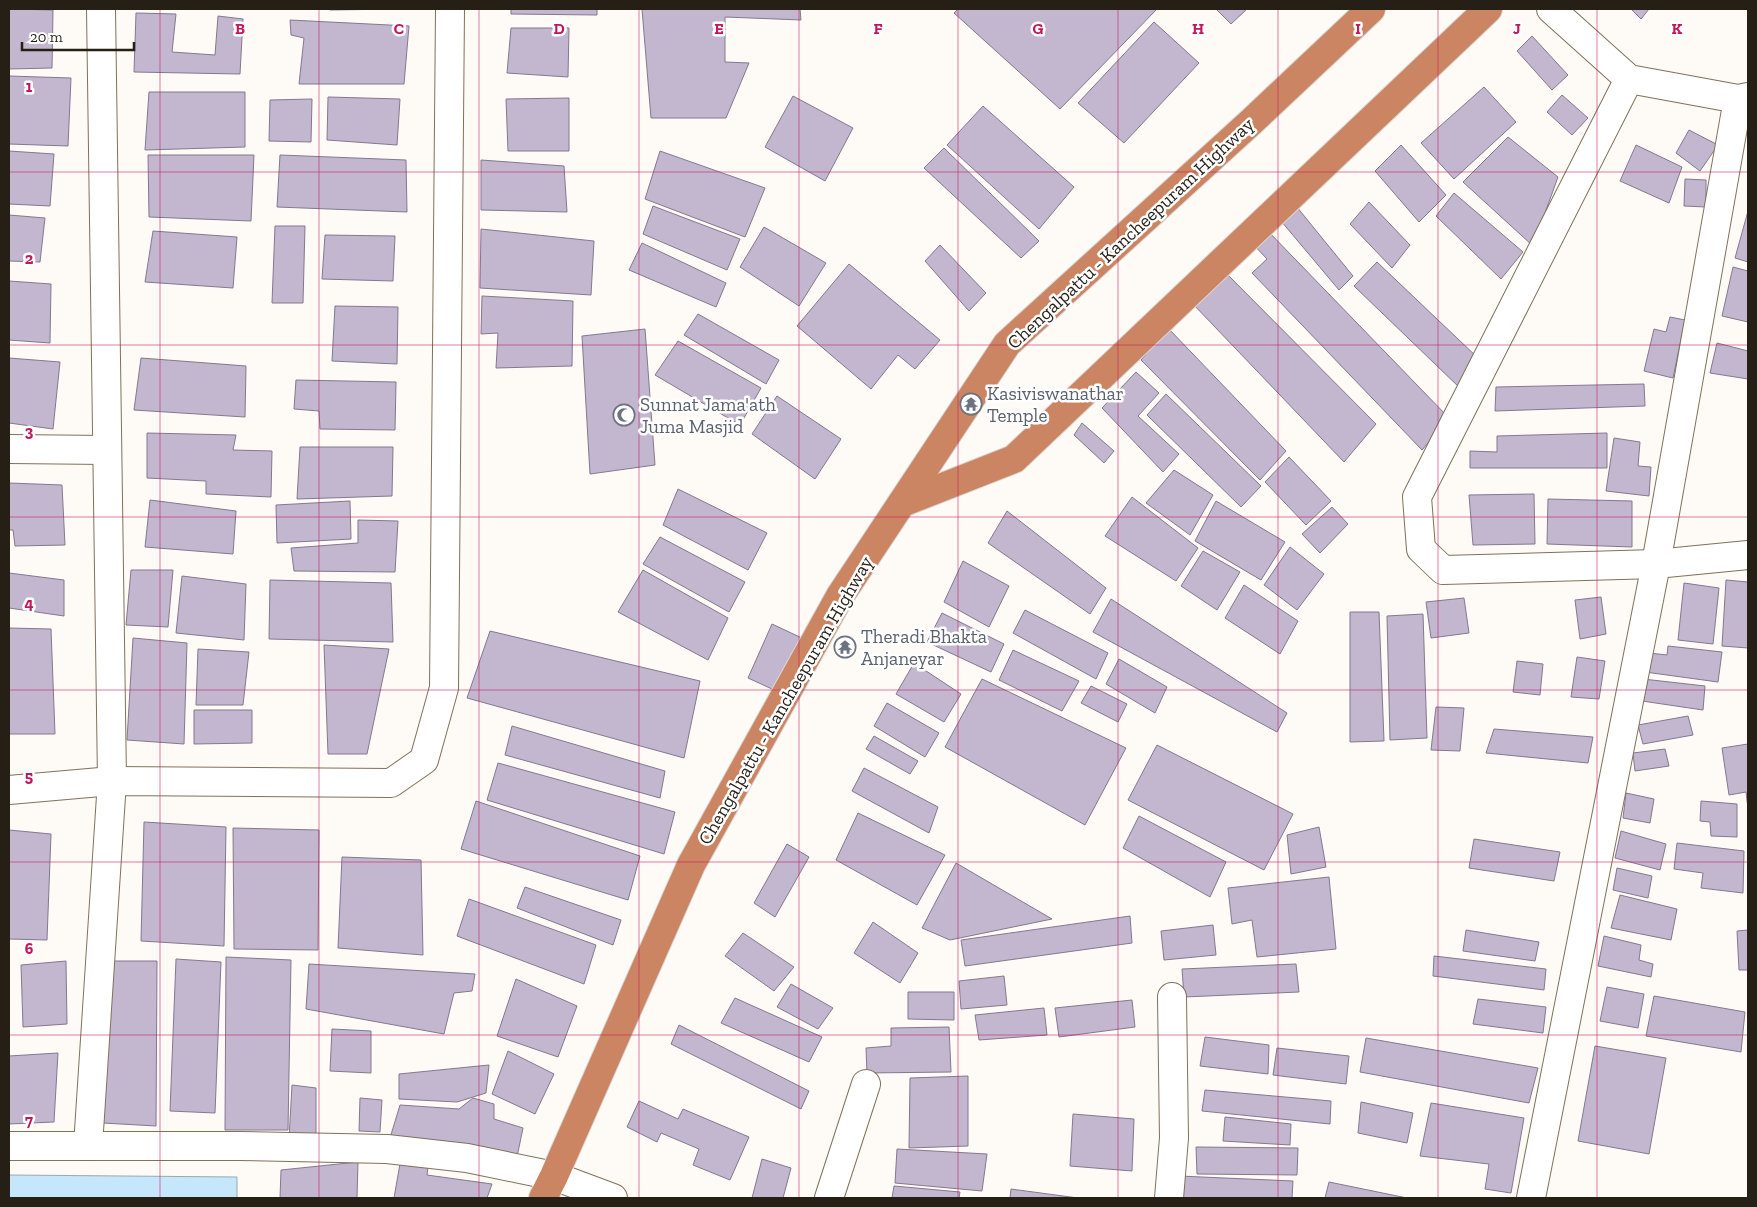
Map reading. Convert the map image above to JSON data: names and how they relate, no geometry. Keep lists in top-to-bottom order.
{
  "streets": {
    "highway": ["Chengalpattu - Kancheepuram Highway"]
  },
  "places": {
    "temple": ["Kasiviswanathar Temple", "Theradi Bhakta Anjaneyar"],
    "mosque": ["Sunnat Jama'ath Juma Masjid"]
  },
  "scale_bar": "20 m",
  "grid": {
    "columns": [
      "B",
      "C",
      "D",
      "E",
      "F",
      "G",
      "H",
      "I",
      "J",
      "K"
    ],
    "rows": [
      "1",
      "2",
      "3",
      "4",
      "5",
      "6",
      "7"
    ]
  }
}
